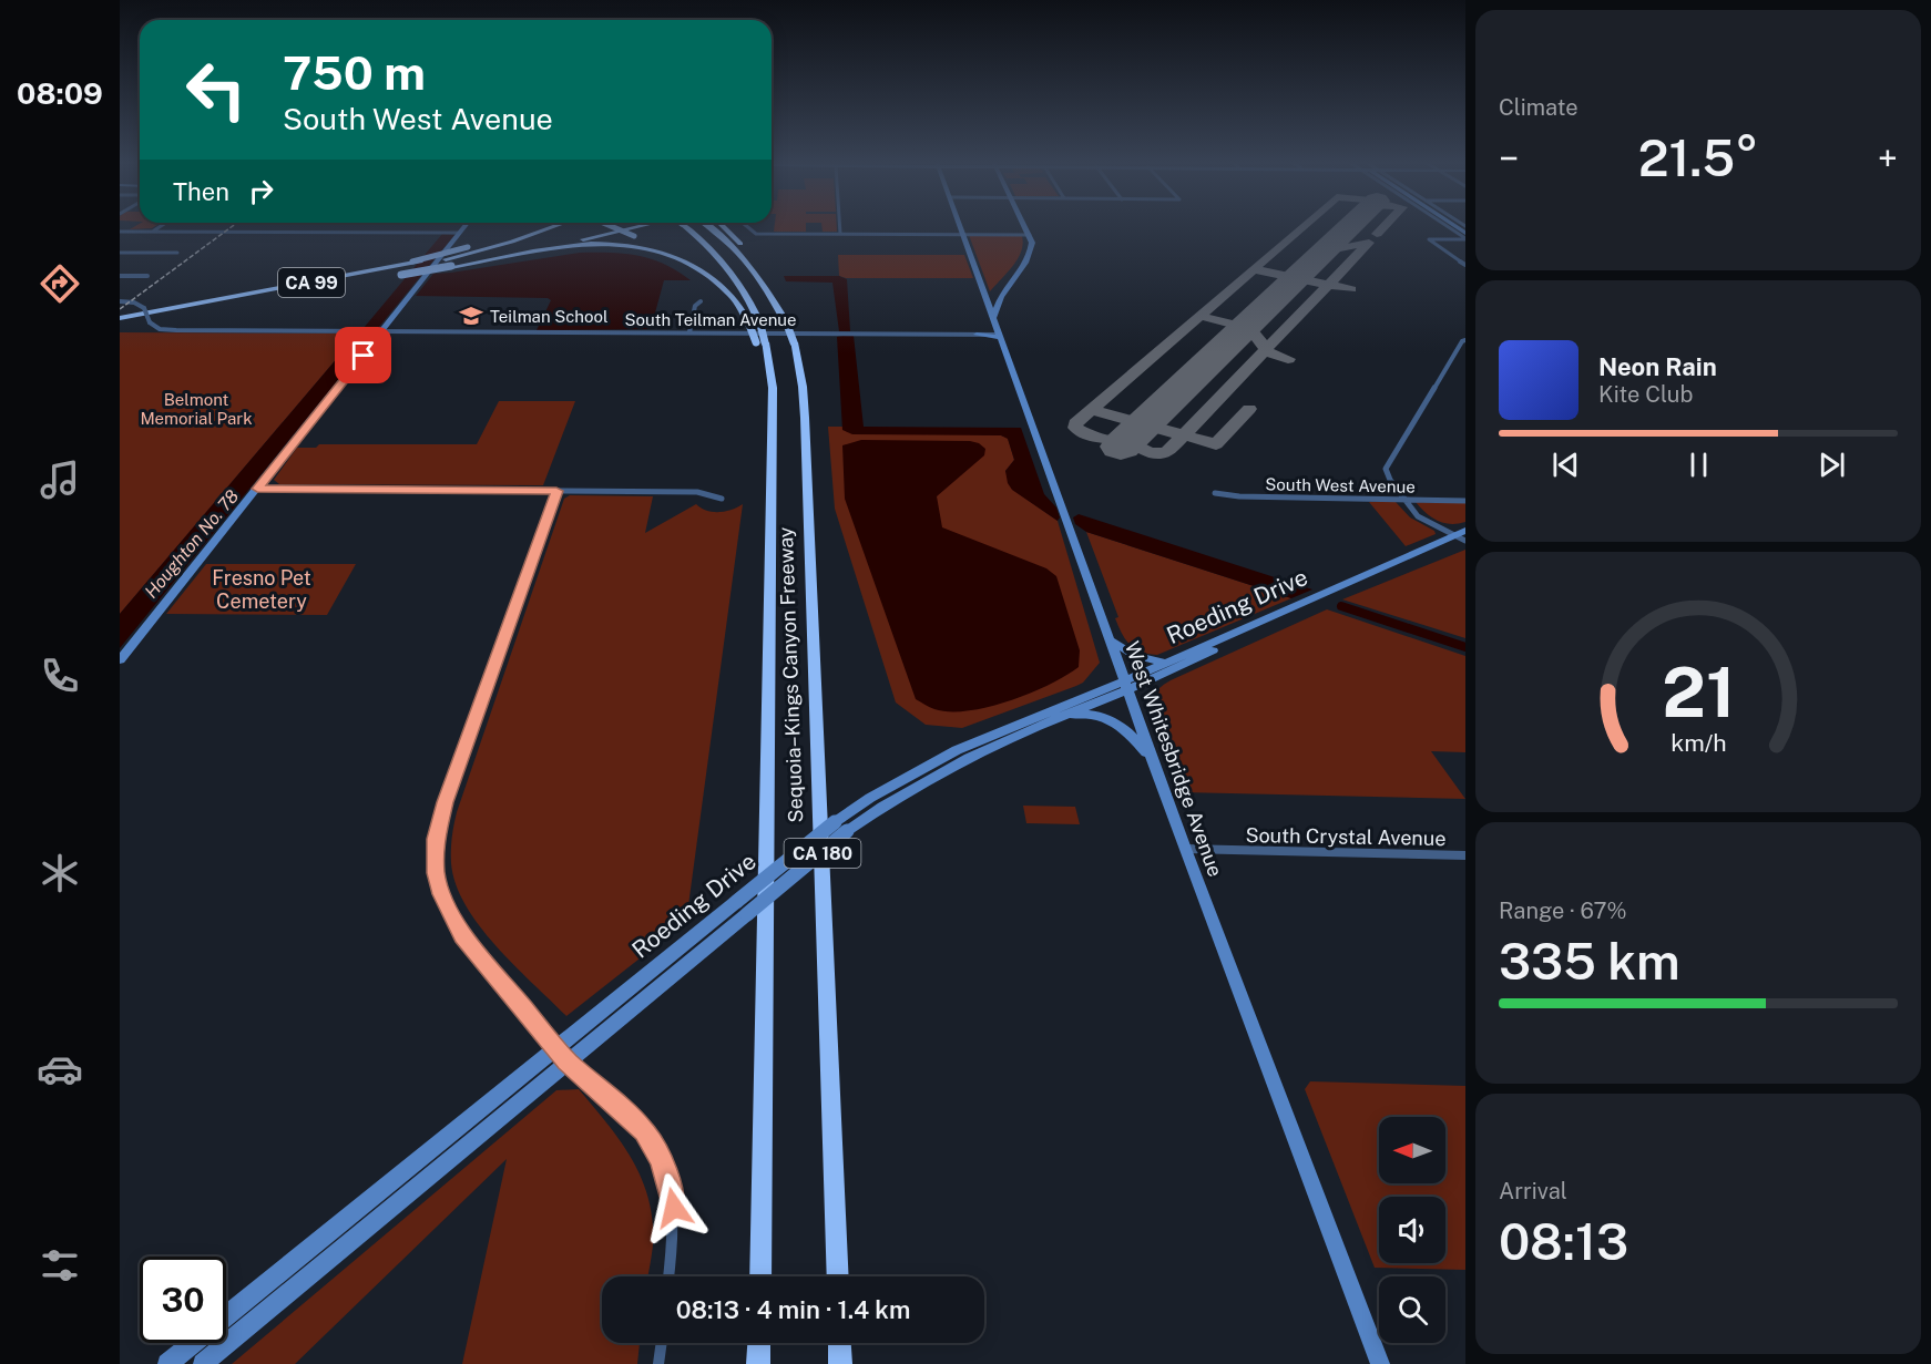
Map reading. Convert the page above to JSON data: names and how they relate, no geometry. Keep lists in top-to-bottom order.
{
  "streets": {
    "highway": ["CA 99", "Sequoia–Kings Canyon Freeway", "CA 180"],
    "main road": ["Roeding Drive", "West Whitesbridge Avenue"],
    "street": ["South Teilman Avenue", "South West Avenue", "South Crystal Avenue"]
  },
  "crossings": [
    ["Roeding Drive", "West Whitesbridge Avenue"],
    ["West Whitesbridge Avenue", "South Crystal Avenue"]
  ],
  "water": ["Houghton No. 78"],
  "parks": ["Belmont Memorial Park", "Fresno Pet Cemetery"],
  "places": {
    "school or university": ["Teilman School"]
  },
  "north": "left",
  "page": {
    "tabs": "08:09",
    "tile": [
      "Climate",
      ["Range · 67%", "335 km"],
      ["Arrival", "08:13"]
    ],
    "turn": ["750 m", "South West Avenue"],
    "heat": ["−", "21.5°", "+"],
    "then": "Then",
    "song": ["Neon Rain", "Kite Club"],
    "limit": "30",
    "trip": "08:13 · 4 min · 1.4 km",
    "gauge": ["21", "km/h"]
  }
}
